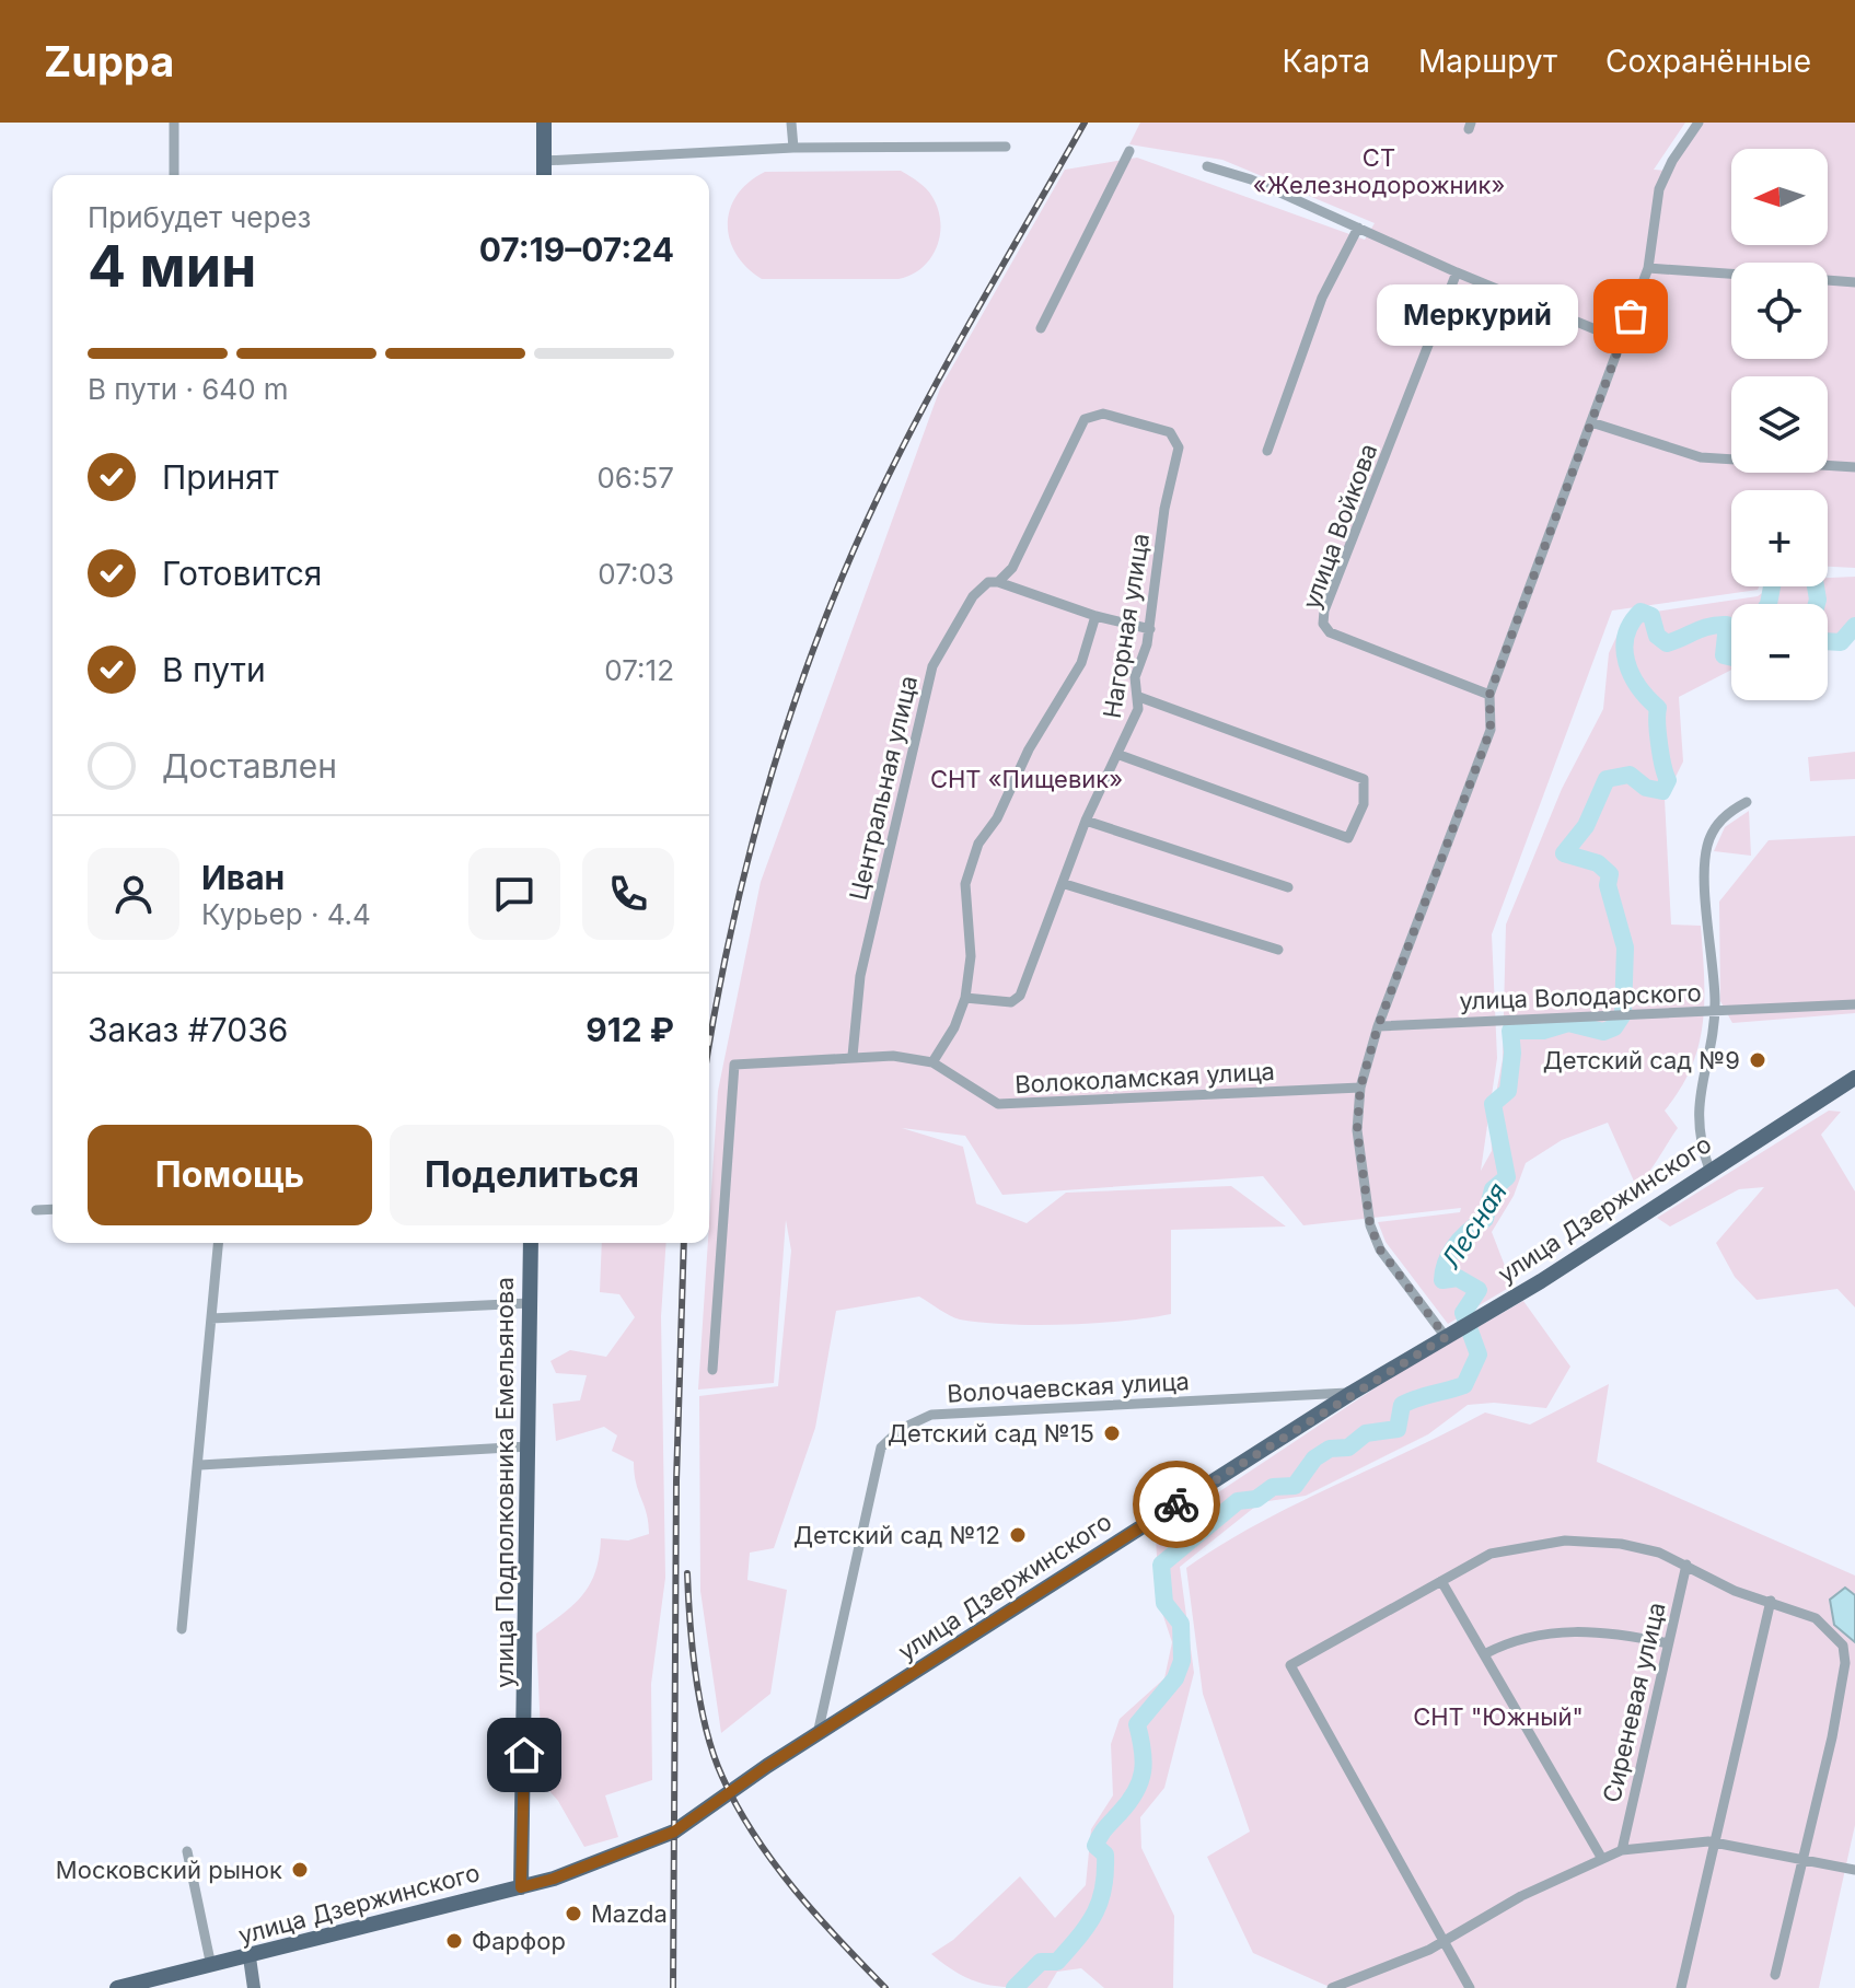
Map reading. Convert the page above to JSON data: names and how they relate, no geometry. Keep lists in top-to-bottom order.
{
  "streets": {
    "main road": ["улица Дзержинского", "улица Подполковника Емельянова"],
    "street": [
      "улица Войкова",
      "Нагорная улица",
      "Центральная улица",
      "улица Володарского",
      "Волоколамская улица",
      "Волочаевская улица",
      "Сиреневая улица"
    ]
  },
  "crossings": [
    ["Нагорная улица", "Центральная улица"],
    ["Центральная улица", "Волоколамская улица"],
    ["улица Дзержинского", "Волочаевская улица"],
    ["улица Дзержинского", "улица Подполковника Емельянова"]
  ],
  "water": ["Лесная"],
  "parks": ["СТ «Железнодорожник»", "СНТ «Пищевик»", "СНТ \"Южный\""],
  "places": [
    "Меркурий",
    "Детский сад №9",
    "Детский сад №15",
    "Детский сад №12",
    "Московский рынок",
    "Mazda",
    "Фарфор"
  ],
  "north": "left",
  "page": {
    "header": "Zuppa",
    "nav": ["Карта", "Маршрут", "Сохранённые"],
    "map_buttons": ["+", "−"],
    "heading": ["4 мин", "Прибудет через", "07:19–07:24"],
    "panel": [
      "Иван",
      "Курьер · 4.4",
      "Заказ #7036",
      "912 ₽"
    ],
    "bubble": "Меркурий",
    "bar": "В пути · 640 m",
    "list": [
      ["Принят", "06:57"],
      ["Готовится", "07:03"],
      ["В пути", "07:12"],
      "Доставлен"
    ],
    "buttons": ["Помощь", "Поделиться"]
  }
}
